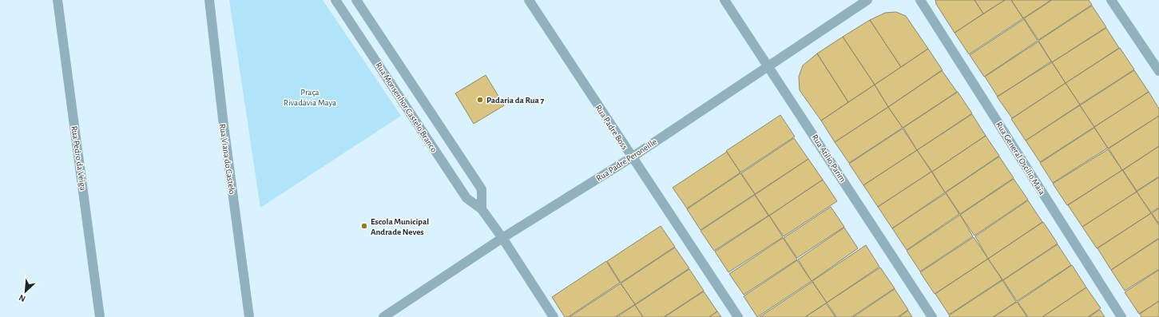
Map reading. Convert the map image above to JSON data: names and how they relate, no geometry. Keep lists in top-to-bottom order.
{
  "streets": {
    "street": [
      "Rua Monsenhor Castelo Branco",
      "Rua Padre Boss",
      "Rua Pedro da Veiga",
      "Rua Atilio Parim",
      "Rua General Oscilio Maia",
      "Rua Viana do Castelo",
      "Rua Padre Peroneille"
    ]
  },
  "crossings": [
    ["Rua Monsenhor Castelo Branco", "Rua Padre Peroneille"],
    ["Rua Padre Boss", "Rua Padre Peroneille"],
    ["Rua Atilio Parim", "Rua Padre Peroneille"]
  ],
  "parks": ["Praça Rivadávia Maya"],
  "places": ["Padaria da Rua 7", "Escola Municipal Andrade Neves"],
  "north": "bottom left"
}
